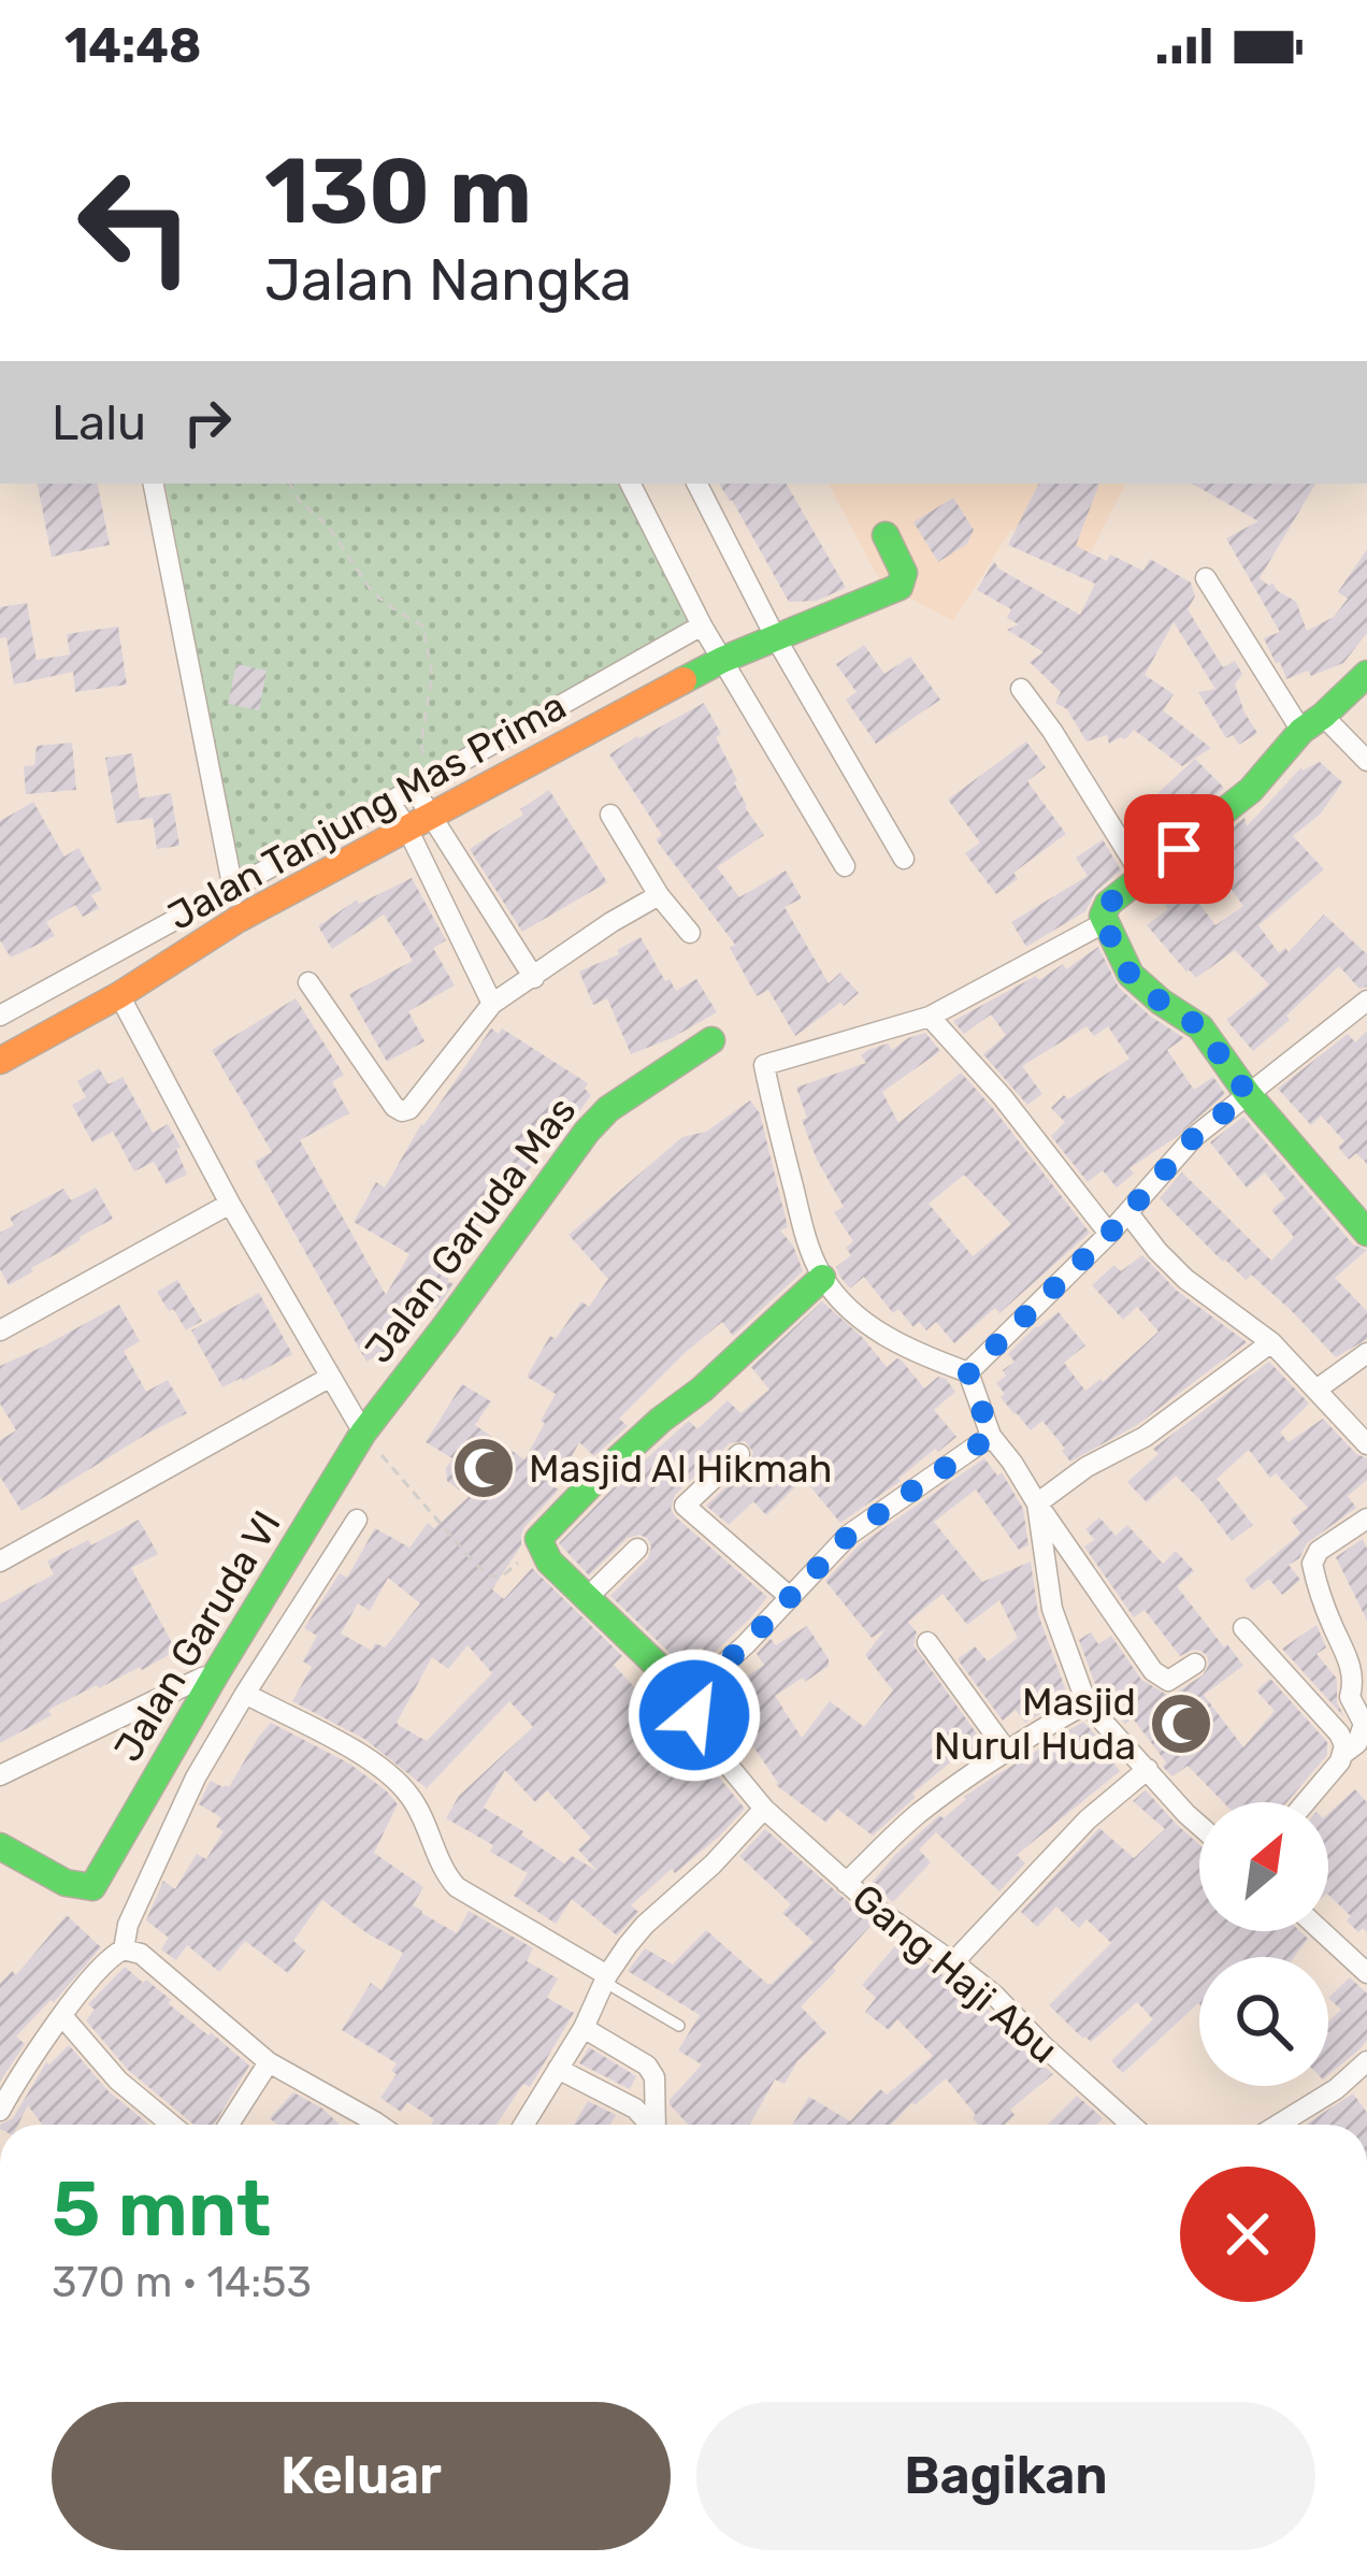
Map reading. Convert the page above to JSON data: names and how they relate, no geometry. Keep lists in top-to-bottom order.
{
  "streets": {
    "street": [
      "Jalan Tanjung Mas Prima",
      "Jalan Garuda Mas",
      "Jalan Garuda VI",
      "Gang Haji Abu"
    ]
  },
  "crossings": [
    ["Jalan Garuda Mas", "Jalan Garuda VI"]
  ],
  "places": {
    "mosque": ["Masjid Al Hikmah", "Masjid Nurul Huda"]
  },
  "north": "top right",
  "page": {
    "status": "14:48",
    "turn": ["130 m", "Jalan Nangka"],
    "then": "Lalu",
    "heading": ["5 mnt", "370 m · 14:53"],
    "buttons": ["Keluar", "Bagikan"]
  }
}
